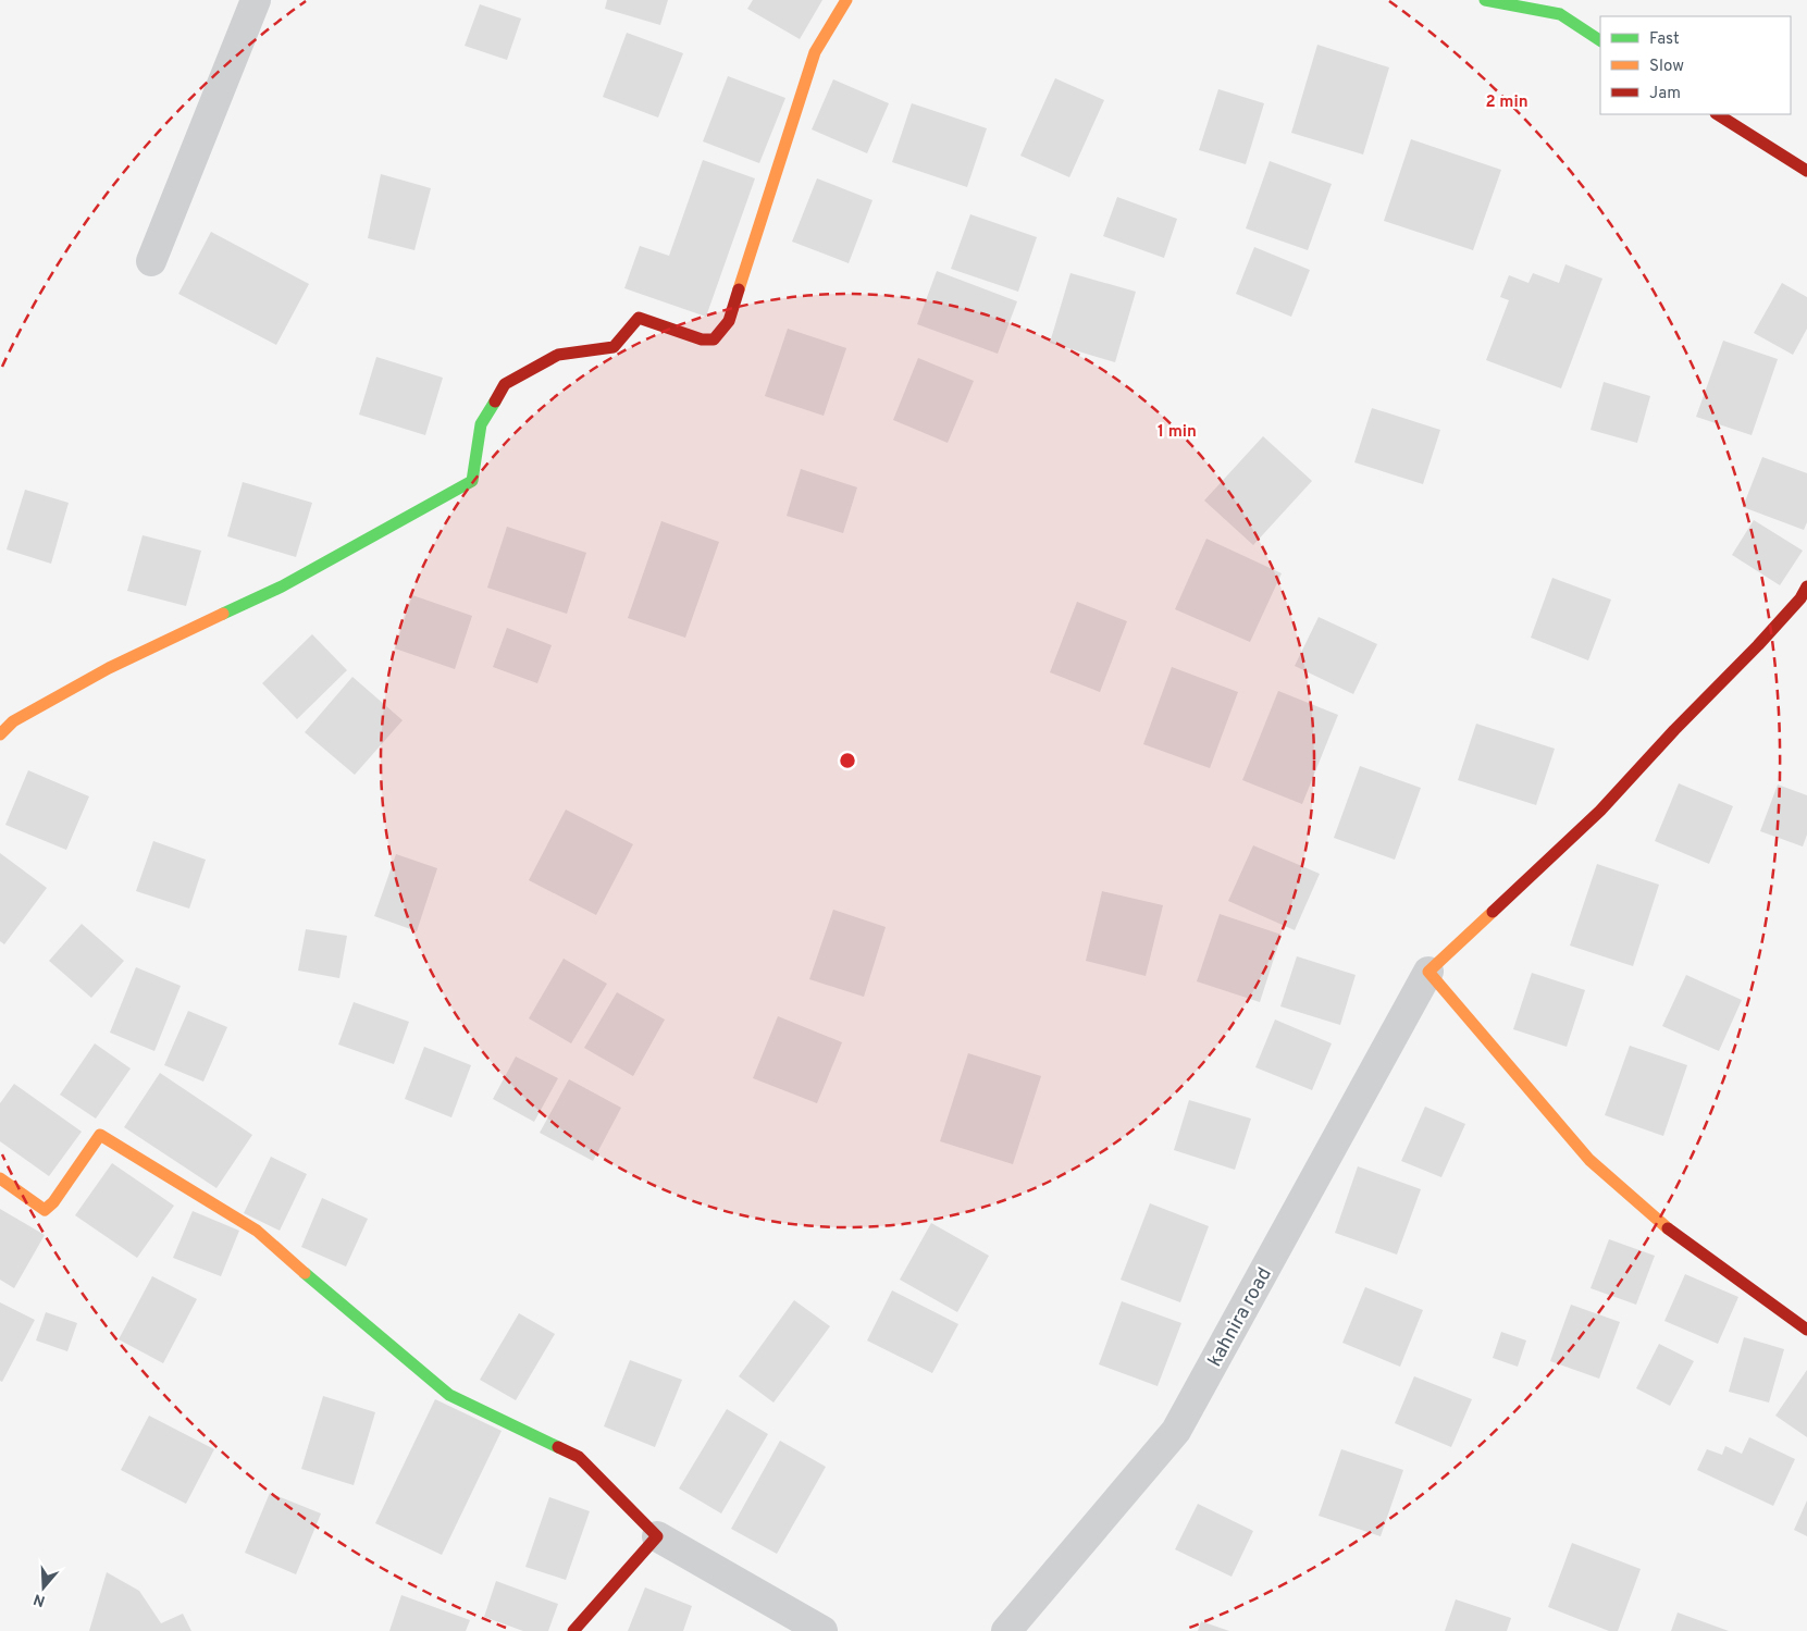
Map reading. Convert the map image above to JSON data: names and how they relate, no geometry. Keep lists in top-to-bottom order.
{
  "streets": {
    "street": ["kahnira road"]
  },
  "legend": ["Fast", "Slow", "Jam"],
  "north": "bottom",
  "rings": ["2 min", "1 min"]
}
